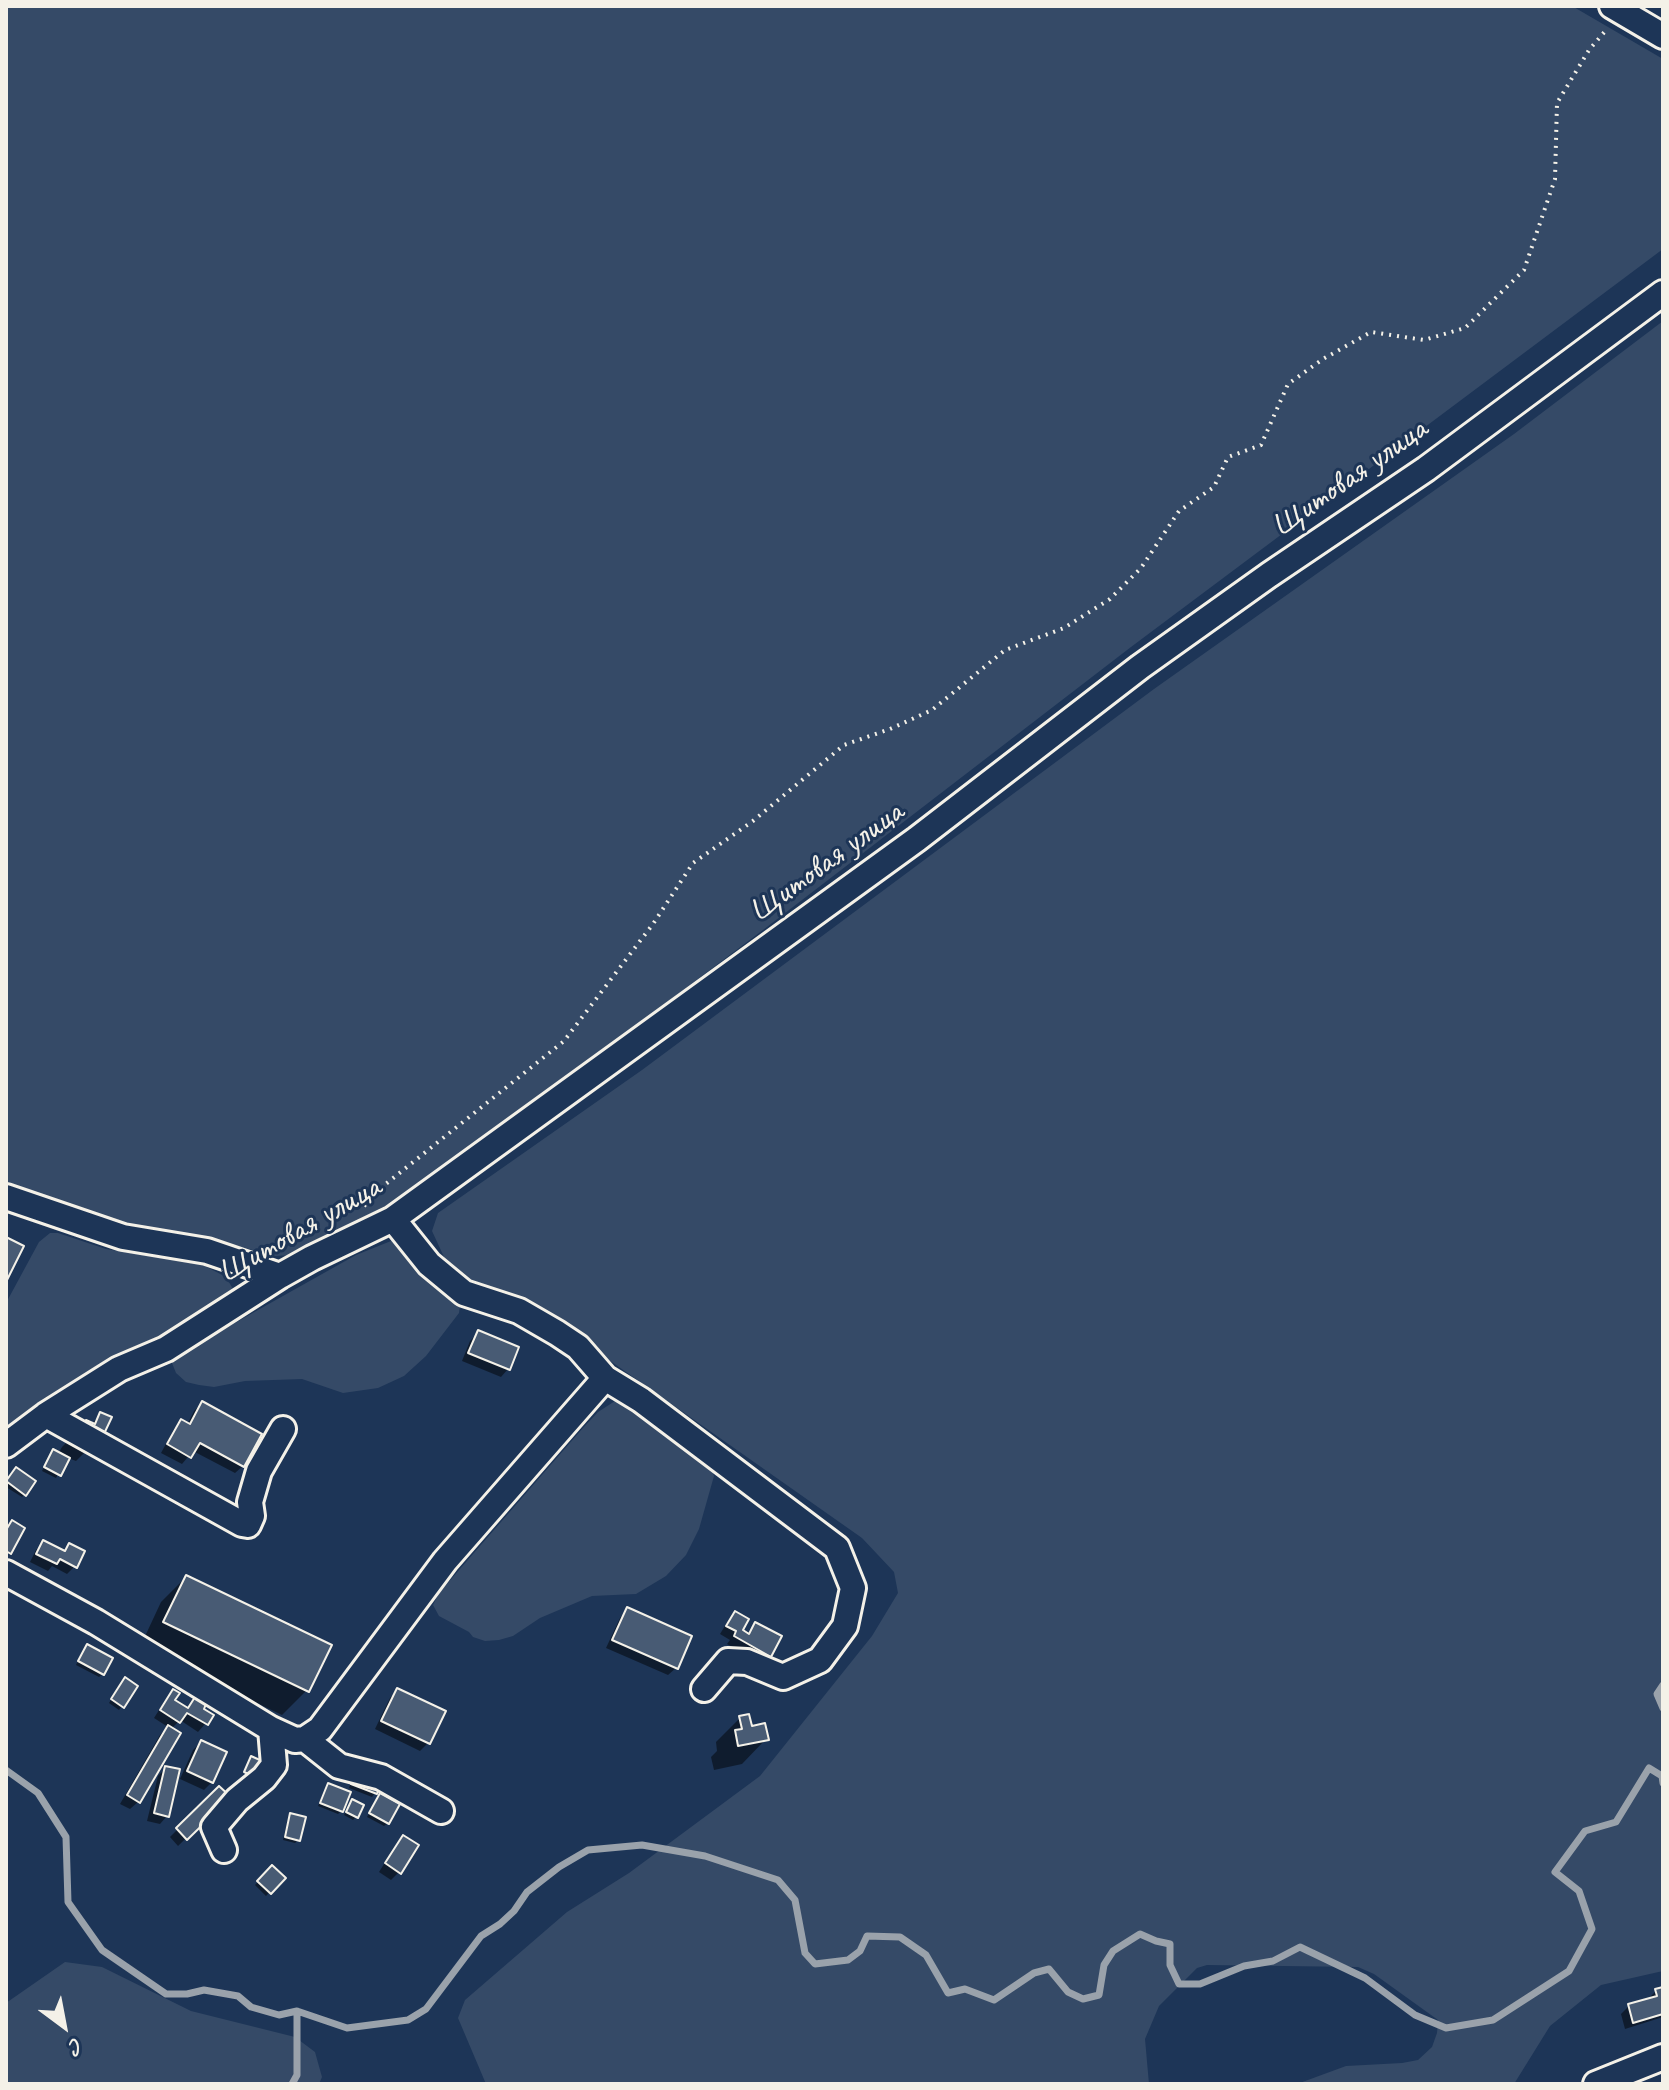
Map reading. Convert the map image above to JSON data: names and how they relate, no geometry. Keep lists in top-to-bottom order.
{
  "streets": {
    "street": ["Щитовая улица"]
  },
  "north": "bottom right"
}
